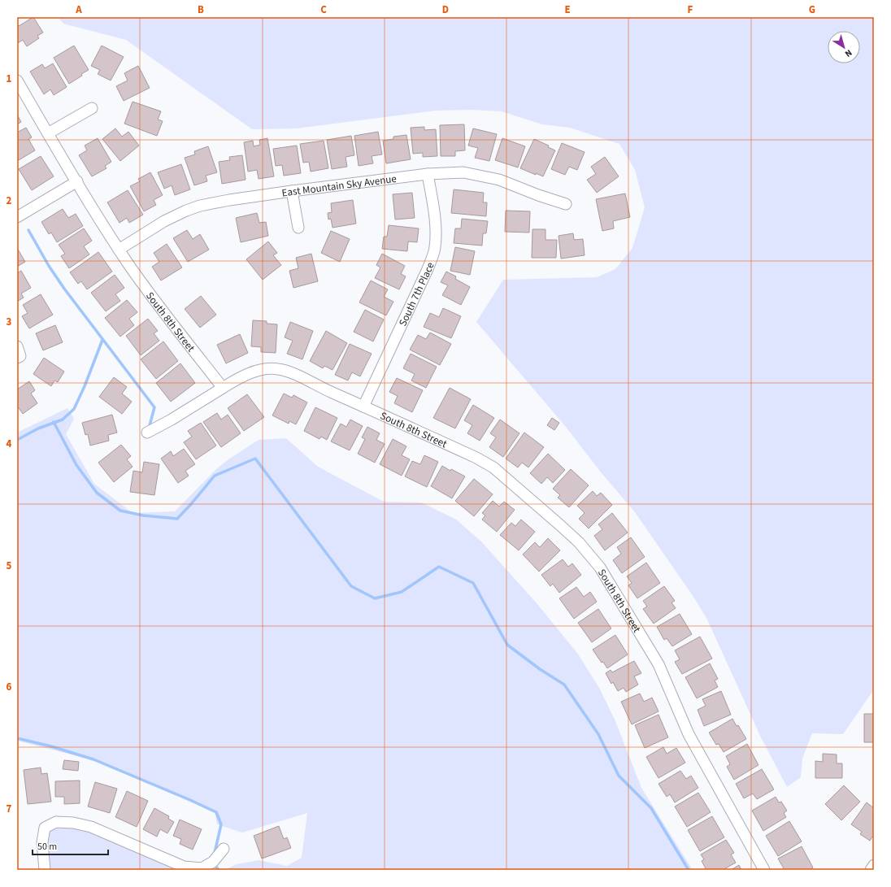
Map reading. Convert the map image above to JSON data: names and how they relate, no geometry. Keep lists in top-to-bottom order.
{
  "streets": {
    "street": ["East Mountain Sky Avenue", "South 7th Place", "South 8th Street"]
  },
  "crossings": [
    ["East Mountain Sky Avenue", "South 7th Place"],
    ["East Mountain Sky Avenue", "South 8th Street"],
    ["South 7th Place", "South 8th Street"]
  ],
  "scale_bar": "50 m",
  "north": "bottom right",
  "grid": {
    "columns": [
      "A",
      "B",
      "C",
      "D",
      "E",
      "F",
      "G"
    ],
    "rows": [
      "1",
      "2",
      "3",
      "4",
      "5",
      "6",
      "7"
    ]
  }
}
